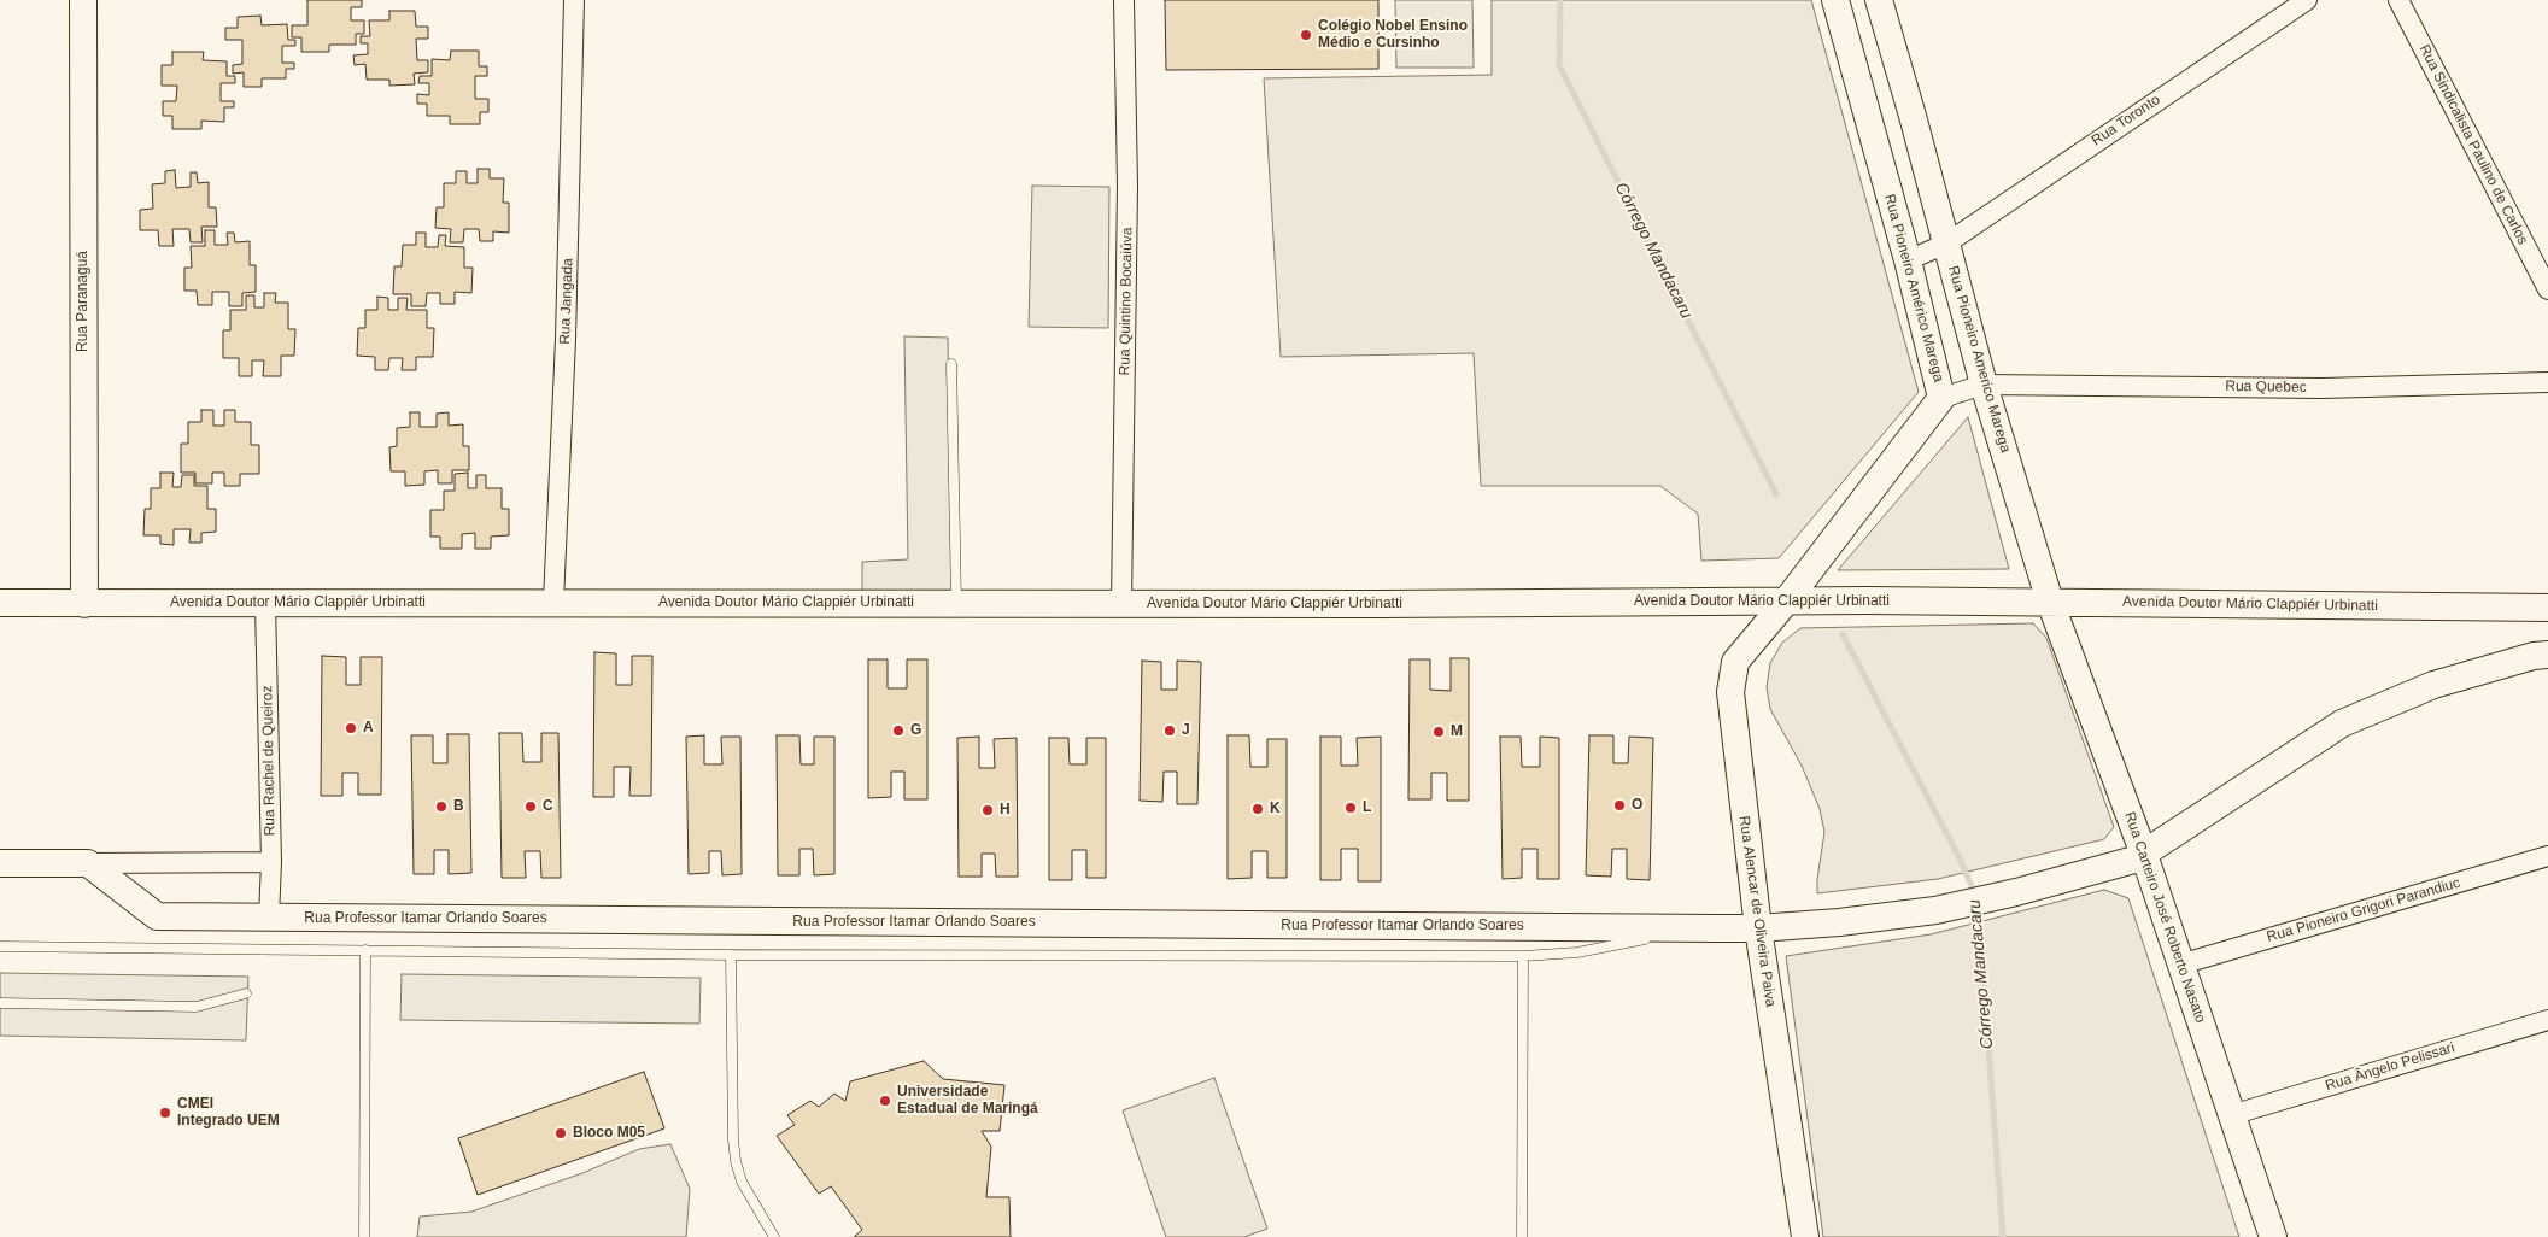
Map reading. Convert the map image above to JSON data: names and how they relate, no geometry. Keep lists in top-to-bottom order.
{
  "streets": {
    "main road": [
      "Rua Pioneiro Américo Marega",
      "Rua Paranaguá",
      "Rua Pioneiro Americo Marega",
      "Avenida Doutor Mário Clappiér Urbinatti",
      "Rua Alencar de Oliveira Paiva",
      "Rua Carteiro José Roberto Nasato",
      "Rua Professor Itamar Orlando Soares"
    ],
    "street": [
      "Rua Toronto",
      "Rua Sindicalista Paulino de Carlos",
      "Rua Jangada",
      "Rua Quintino Bocaiúva",
      "Rua Quebec",
      "Rua Rachel de Queiroz",
      "Rua Pioneiro Grigori Parandiuc",
      "Rua Ângelo Pelissari"
    ]
  },
  "crossings": [
    ["Rua Toronto", "Rua Pioneiro Américo Marega"],
    ["Rua Toronto", "Rua Pioneiro Americo Marega"],
    ["Rua Pioneiro Américo Marega", "Rua Quebec"],
    ["Rua Pioneiro Américo Marega", "Avenida Doutor Mário Clappiér Urbinatti"],
    ["Rua Pioneiro Américo Marega", "Rua Alencar de Oliveira Paiva"],
    ["Rua Paranaguá", "Avenida Doutor Mário Clappiér Urbinatti"],
    ["Rua Jangada", "Avenida Doutor Mário Clappiér Urbinatti"],
    ["Rua Quintino Bocaiúva", "Avenida Doutor Mário Clappiér Urbinatti"],
    ["Rua Pioneiro Americo Marega", "Rua Quebec"],
    ["Rua Pioneiro Americo Marega", "Avenida Doutor Mário Clappiér Urbinatti"],
    ["Rua Pioneiro Americo Marega", "Rua Carteiro José Roberto Nasato"],
    ["Avenida Doutor Mário Clappiér Urbinatti", "Rua Rachel de Queiroz"],
    ["Avenida Doutor Mário Clappiér Urbinatti", "Rua Alencar de Oliveira Paiva"],
    ["Avenida Doutor Mário Clappiér Urbinatti", "Rua Carteiro José Roberto Nasato"],
    ["Rua Rachel de Queiroz", "Rua Professor Itamar Orlando Soares"],
    ["Rua Pioneiro Grigori Parandiuc", "Rua Carteiro José Roberto Nasato"],
    ["Rua Alencar de Oliveira Paiva", "Rua Professor Itamar Orlando Soares"],
    ["Rua Carteiro José Roberto Nasato", "Rua Ângelo Pelissari"]
  ],
  "water": ["Córrego Mandacaru"],
  "places": [
    "Colégio Nobel Ensino Médio e Cursinho",
    "A",
    "G",
    "J",
    "M",
    "O",
    "B",
    "C",
    "L",
    "K",
    "H",
    "Universidade Estadual de Maringá",
    "CMEI Integrado UEM",
    "Bloco M05"
  ]
}
